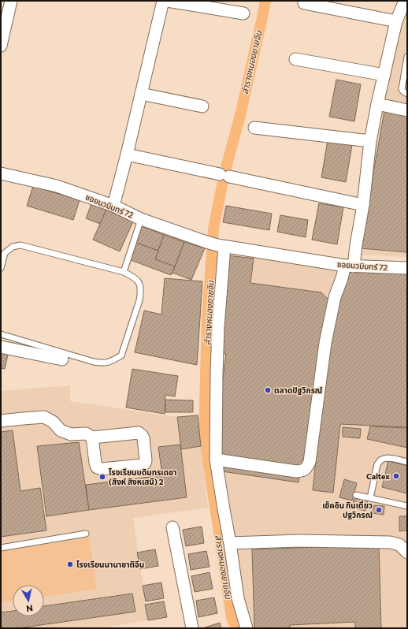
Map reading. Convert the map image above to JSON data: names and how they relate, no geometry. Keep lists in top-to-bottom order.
{
  "streets": {
    "street": ["ซอยนวมินทร์ 72"]
  },
  "water": ["ลำรางหนองยายจีน"],
  "places": [
    "ตลาดปัฐวิกรณ์",
    "Caltex",
    "โรงเรียนบดินทรเดชา (สิงห์ สิงหเสนี) 2",
    "เช็คอิน กินเตี๋ยว ปฐวิกรณ์",
    "โรงเรียนนานาชาติจีน"
  ],
  "north": "bottom"
}
